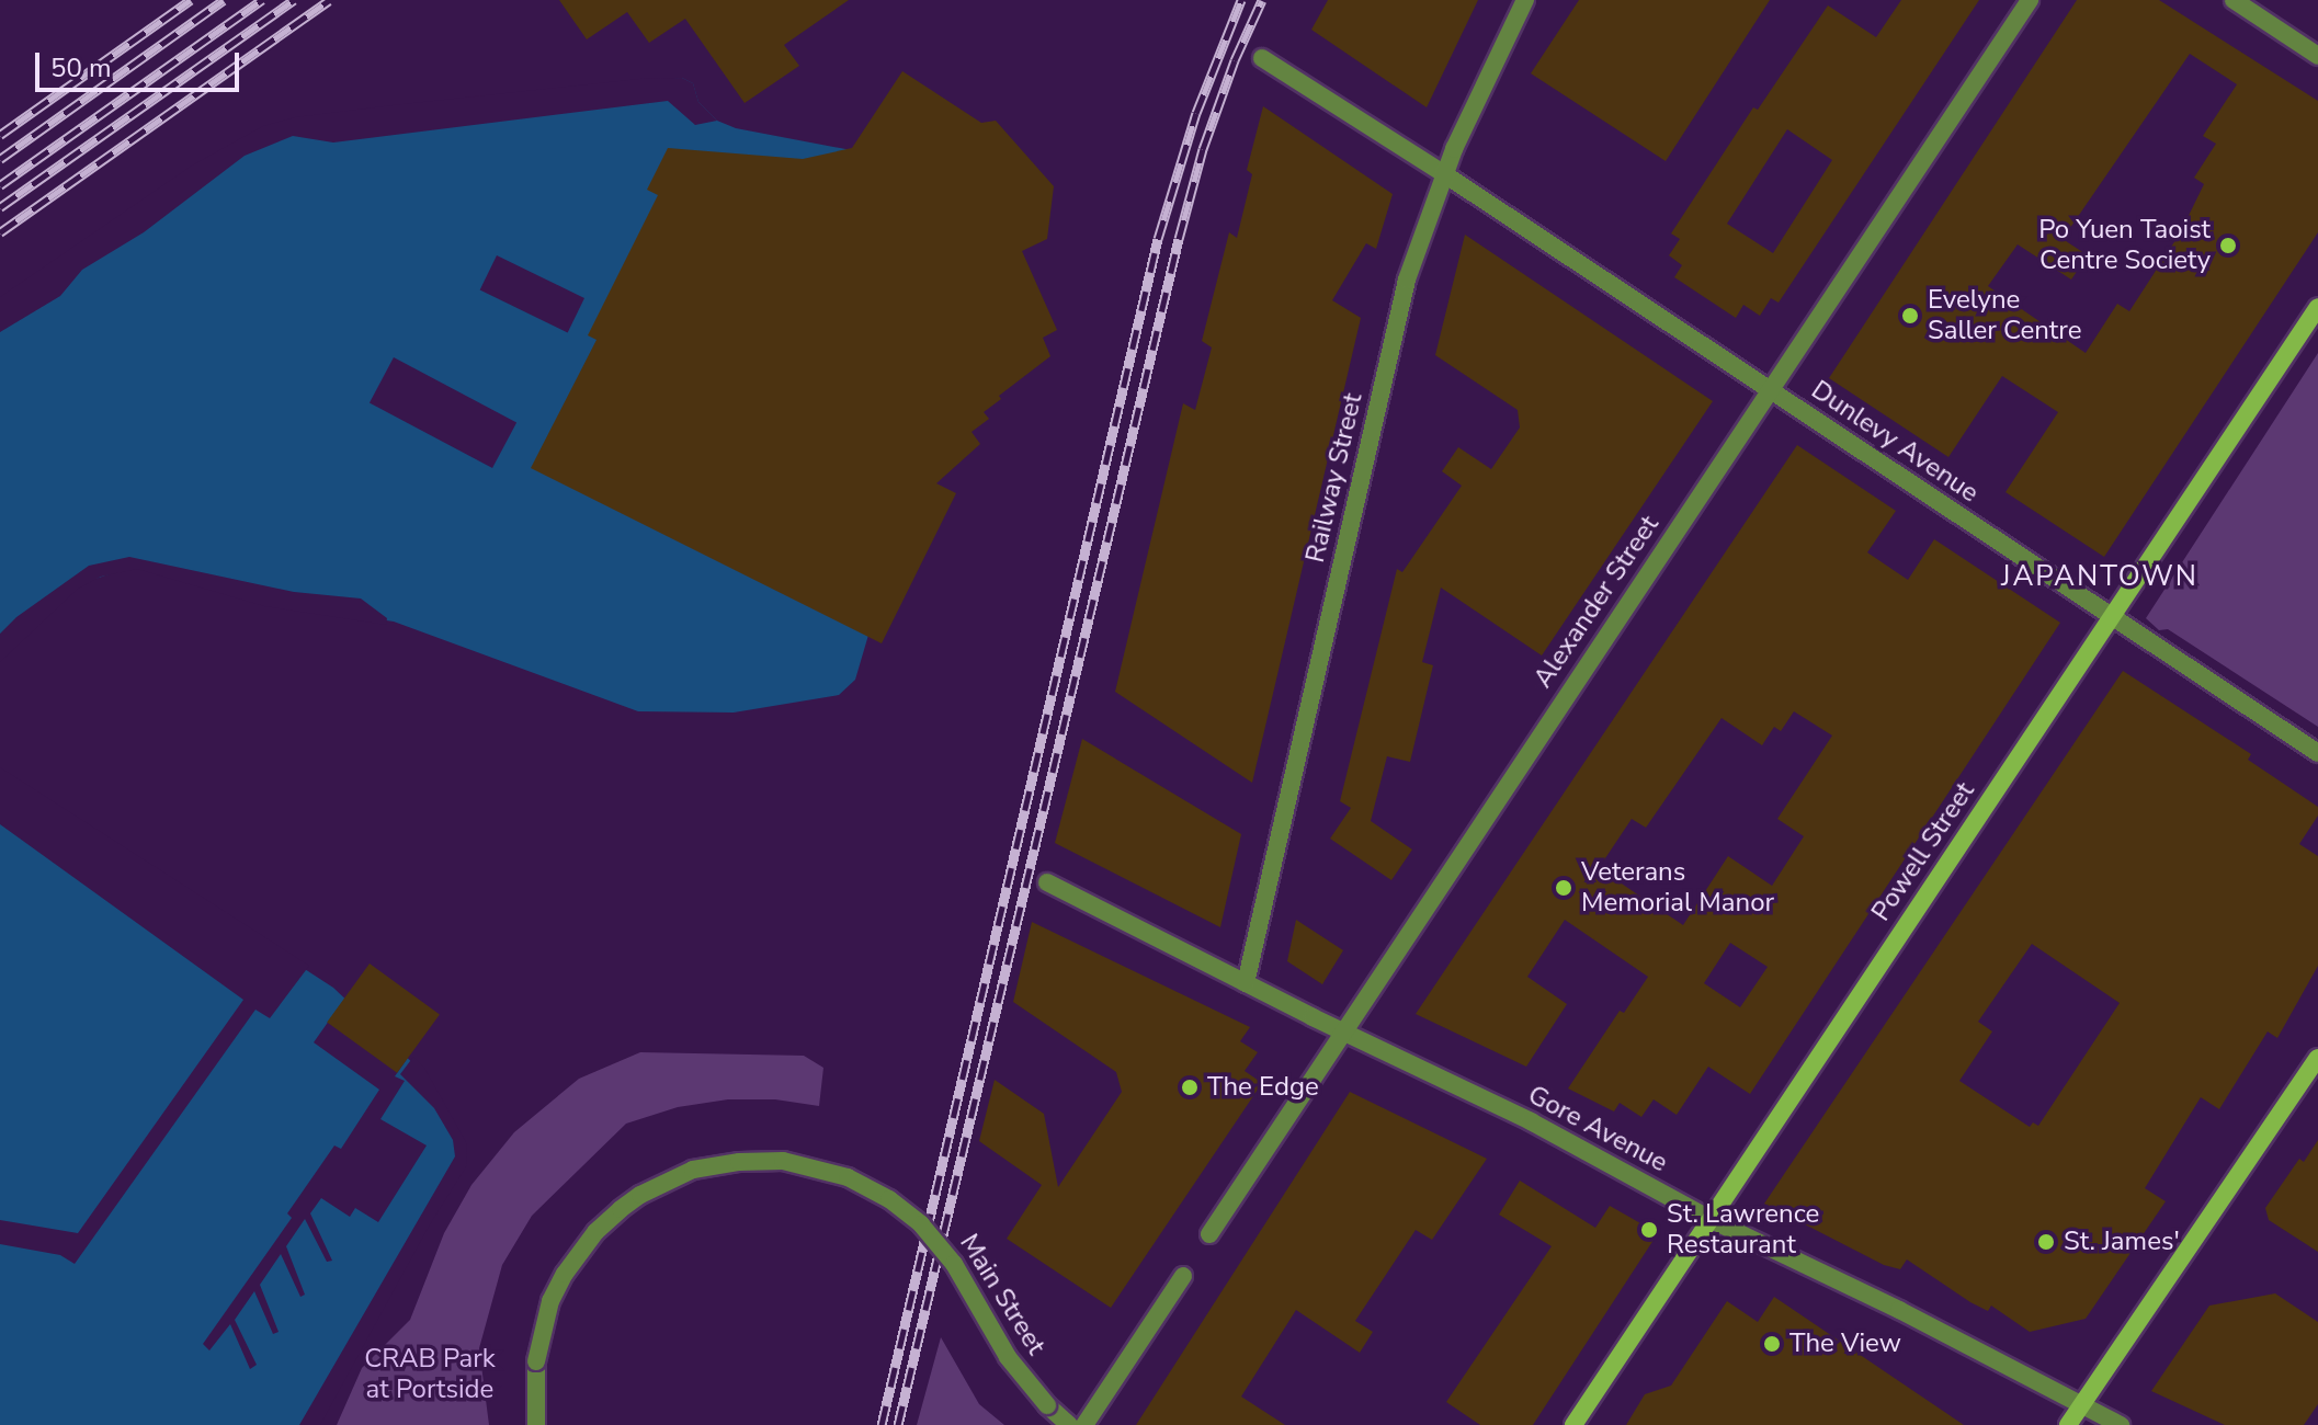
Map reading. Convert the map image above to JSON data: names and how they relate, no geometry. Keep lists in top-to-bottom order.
{
  "streets": {
    "main road": ["Powell Street"],
    "street": [
      "Dunlevy Avenue",
      "Railway Street",
      "Alexander Street",
      "Gore Avenue",
      "Main Street"
    ]
  },
  "crossings": [
    ["Dunlevy Avenue", "Railway Street"],
    ["Dunlevy Avenue", "Alexander Street"],
    ["Dunlevy Avenue", "Powell Street"],
    ["Railway Street", "Gore Avenue"],
    ["Alexander Street", "Gore Avenue"],
    ["Powell Street", "Gore Avenue"]
  ],
  "districts": ["JAPANTOWN"],
  "parks": ["CRAB Park at Portside"],
  "places": [
    "Po Yuen Taoist Centre Society",
    "Evelyne Saller Centre",
    "Veterans Memorial Manor",
    "The Edge",
    "St. Lawrence Restaurant",
    "St. James'",
    "The View"
  ],
  "scale_bar": "50 m"
}
